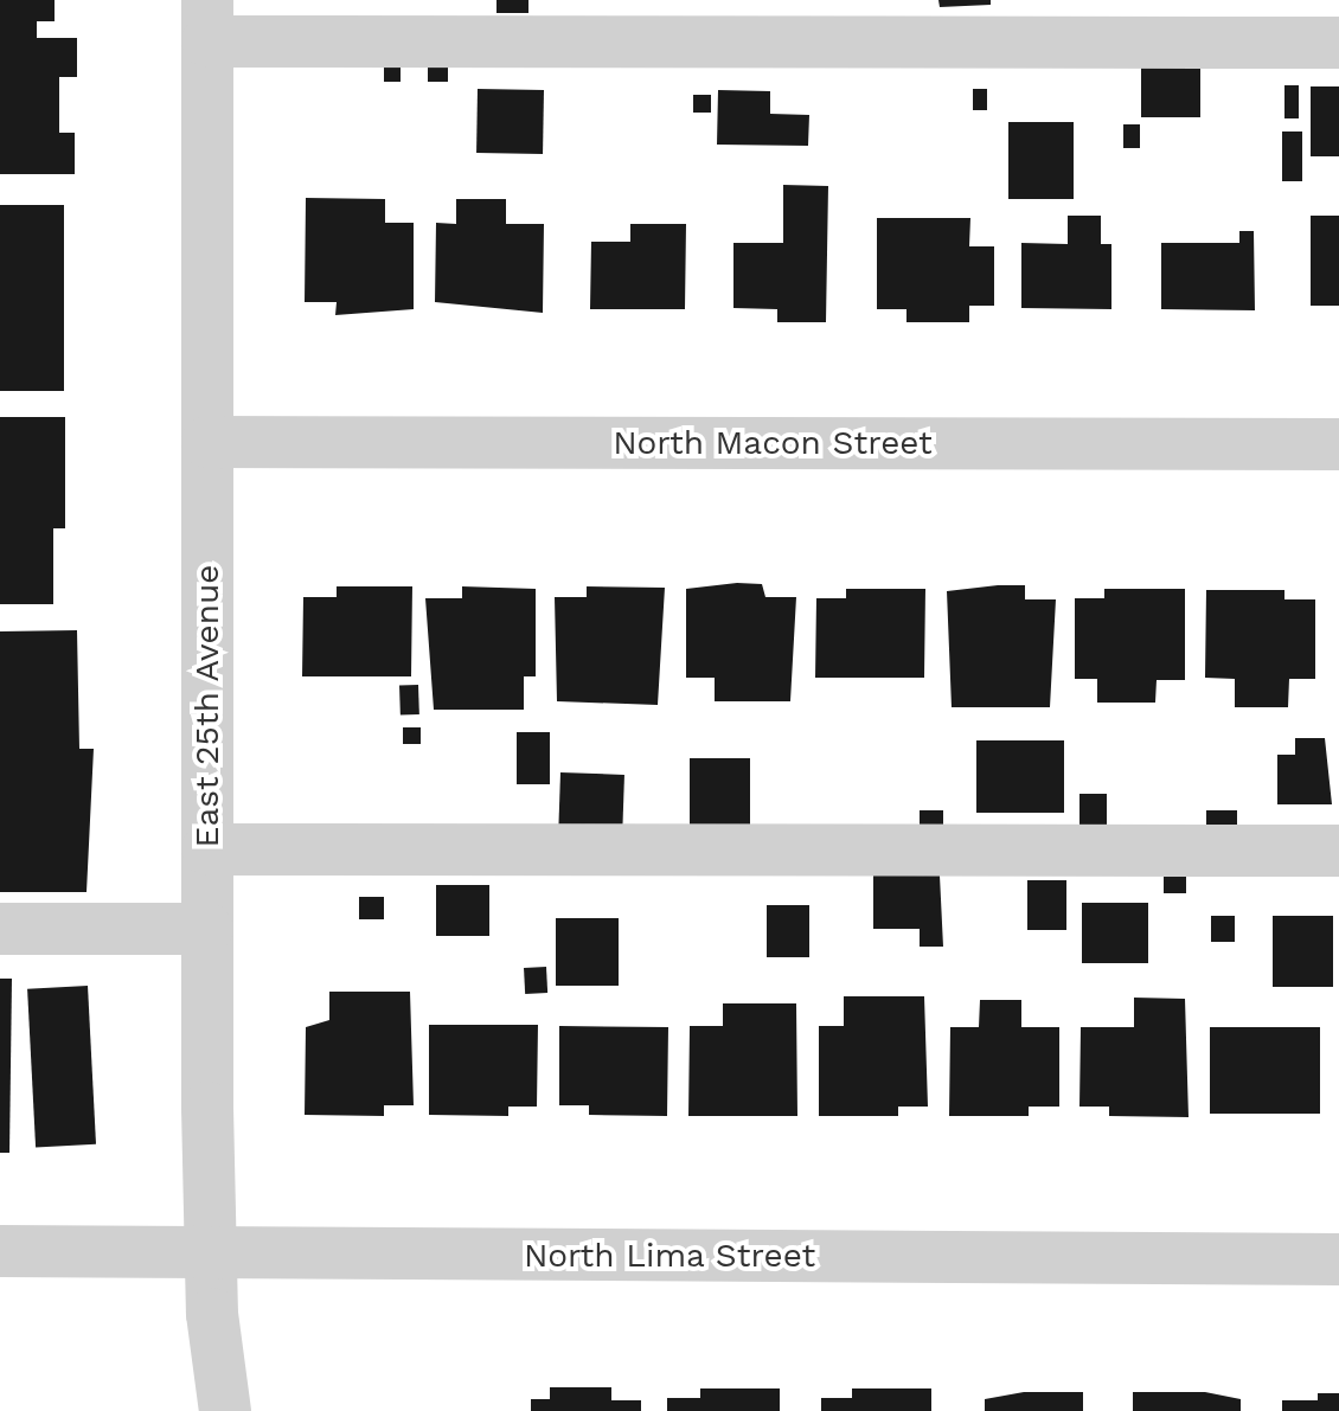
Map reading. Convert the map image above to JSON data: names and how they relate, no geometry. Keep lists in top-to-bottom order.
{
  "streets": {
    "street": ["North Macon Street", "East 25th Avenue", "North Lima Street"]
  },
  "crossings": [
    ["North Macon Street", "East 25th Avenue"],
    ["East 25th Avenue", "North Lima Street"]
  ]
}
